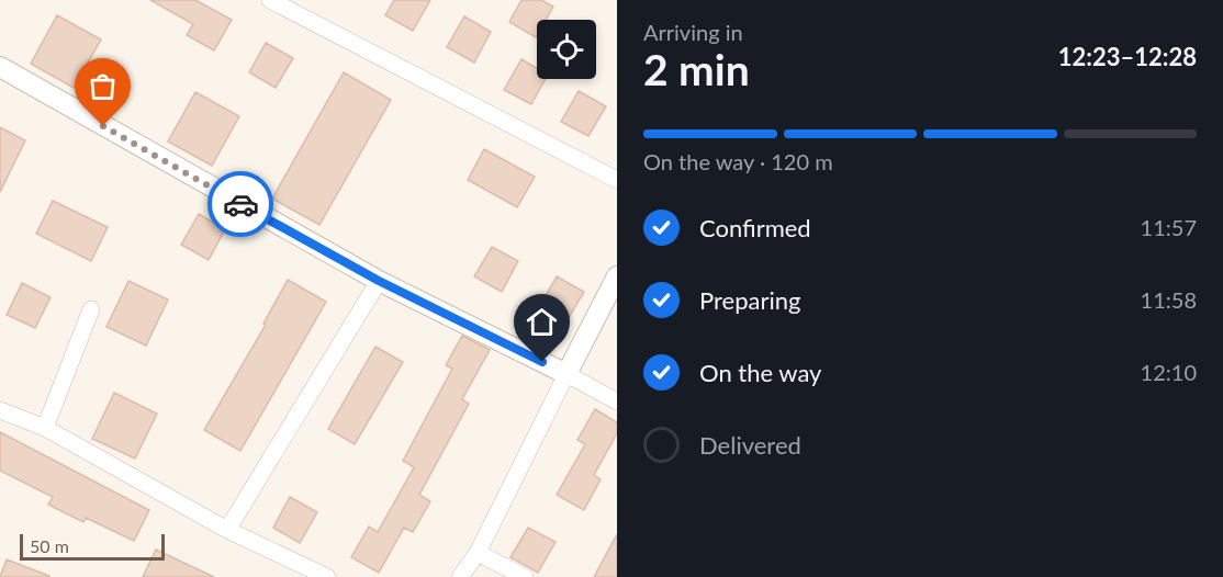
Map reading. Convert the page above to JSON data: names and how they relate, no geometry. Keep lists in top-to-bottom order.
{
  "scale_bar": "50 m",
  "page": {
    "heading": ["2 min", "Arriving in", "12:23–12:28"],
    "bar": "On the way · 120 m",
    "list": [
      ["Confirmed", "11:57"],
      ["Preparing", "11:58"],
      ["On the way", "12:10"],
      "Delivered"
    ],
    "scale": "50 m"
  }
}
